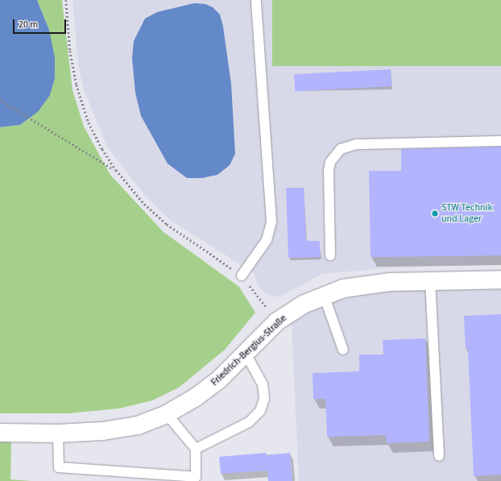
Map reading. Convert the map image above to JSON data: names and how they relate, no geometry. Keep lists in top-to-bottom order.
{
  "streets": {
    "street": ["Friedrich-Bergius-Straße"]
  },
  "places": ["STW Technik und Lager"],
  "scale_bar": "20 m"
}
